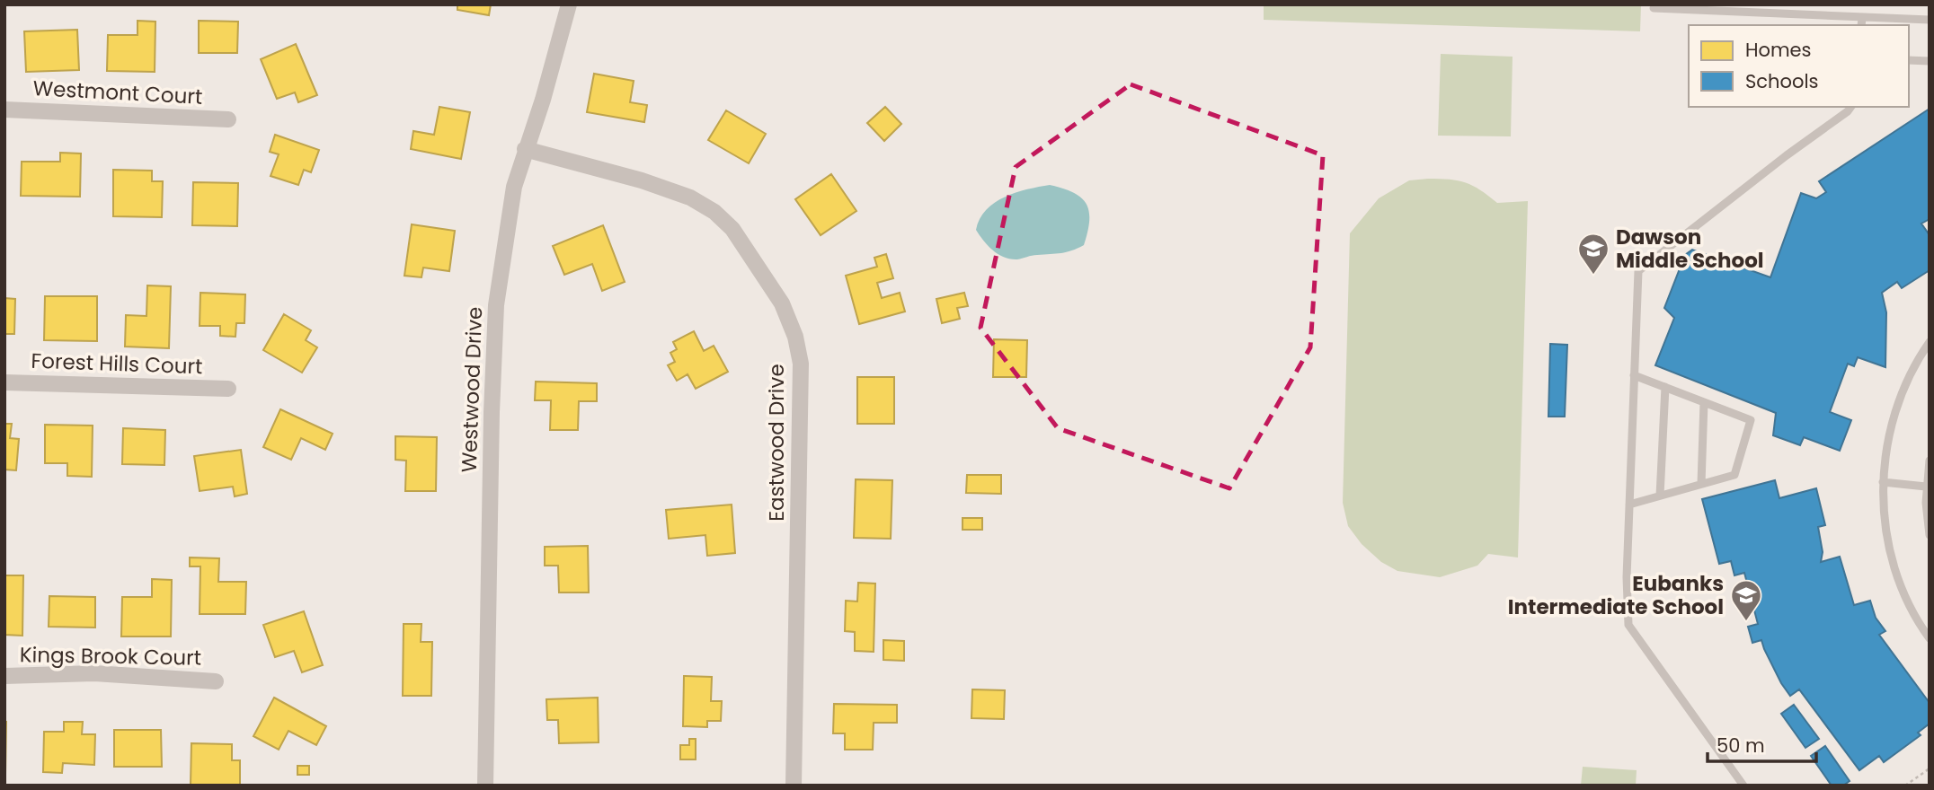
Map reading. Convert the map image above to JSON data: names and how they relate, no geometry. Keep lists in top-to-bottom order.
{
  "streets": {
    "street": [
      "Westmont Court",
      "Forest Hills Court",
      "Westwood Drive",
      "Eastwood Drive",
      "Kings Brook Court"
    ]
  },
  "crossings": [
    ["Westwood Drive", "Eastwood Drive"]
  ],
  "places": {
    "school or university": ["Dawson Middle School", "Eubanks Intermediate School"]
  },
  "legend": ["Homes", "Schools"],
  "scale_bar": "50 m"
}
